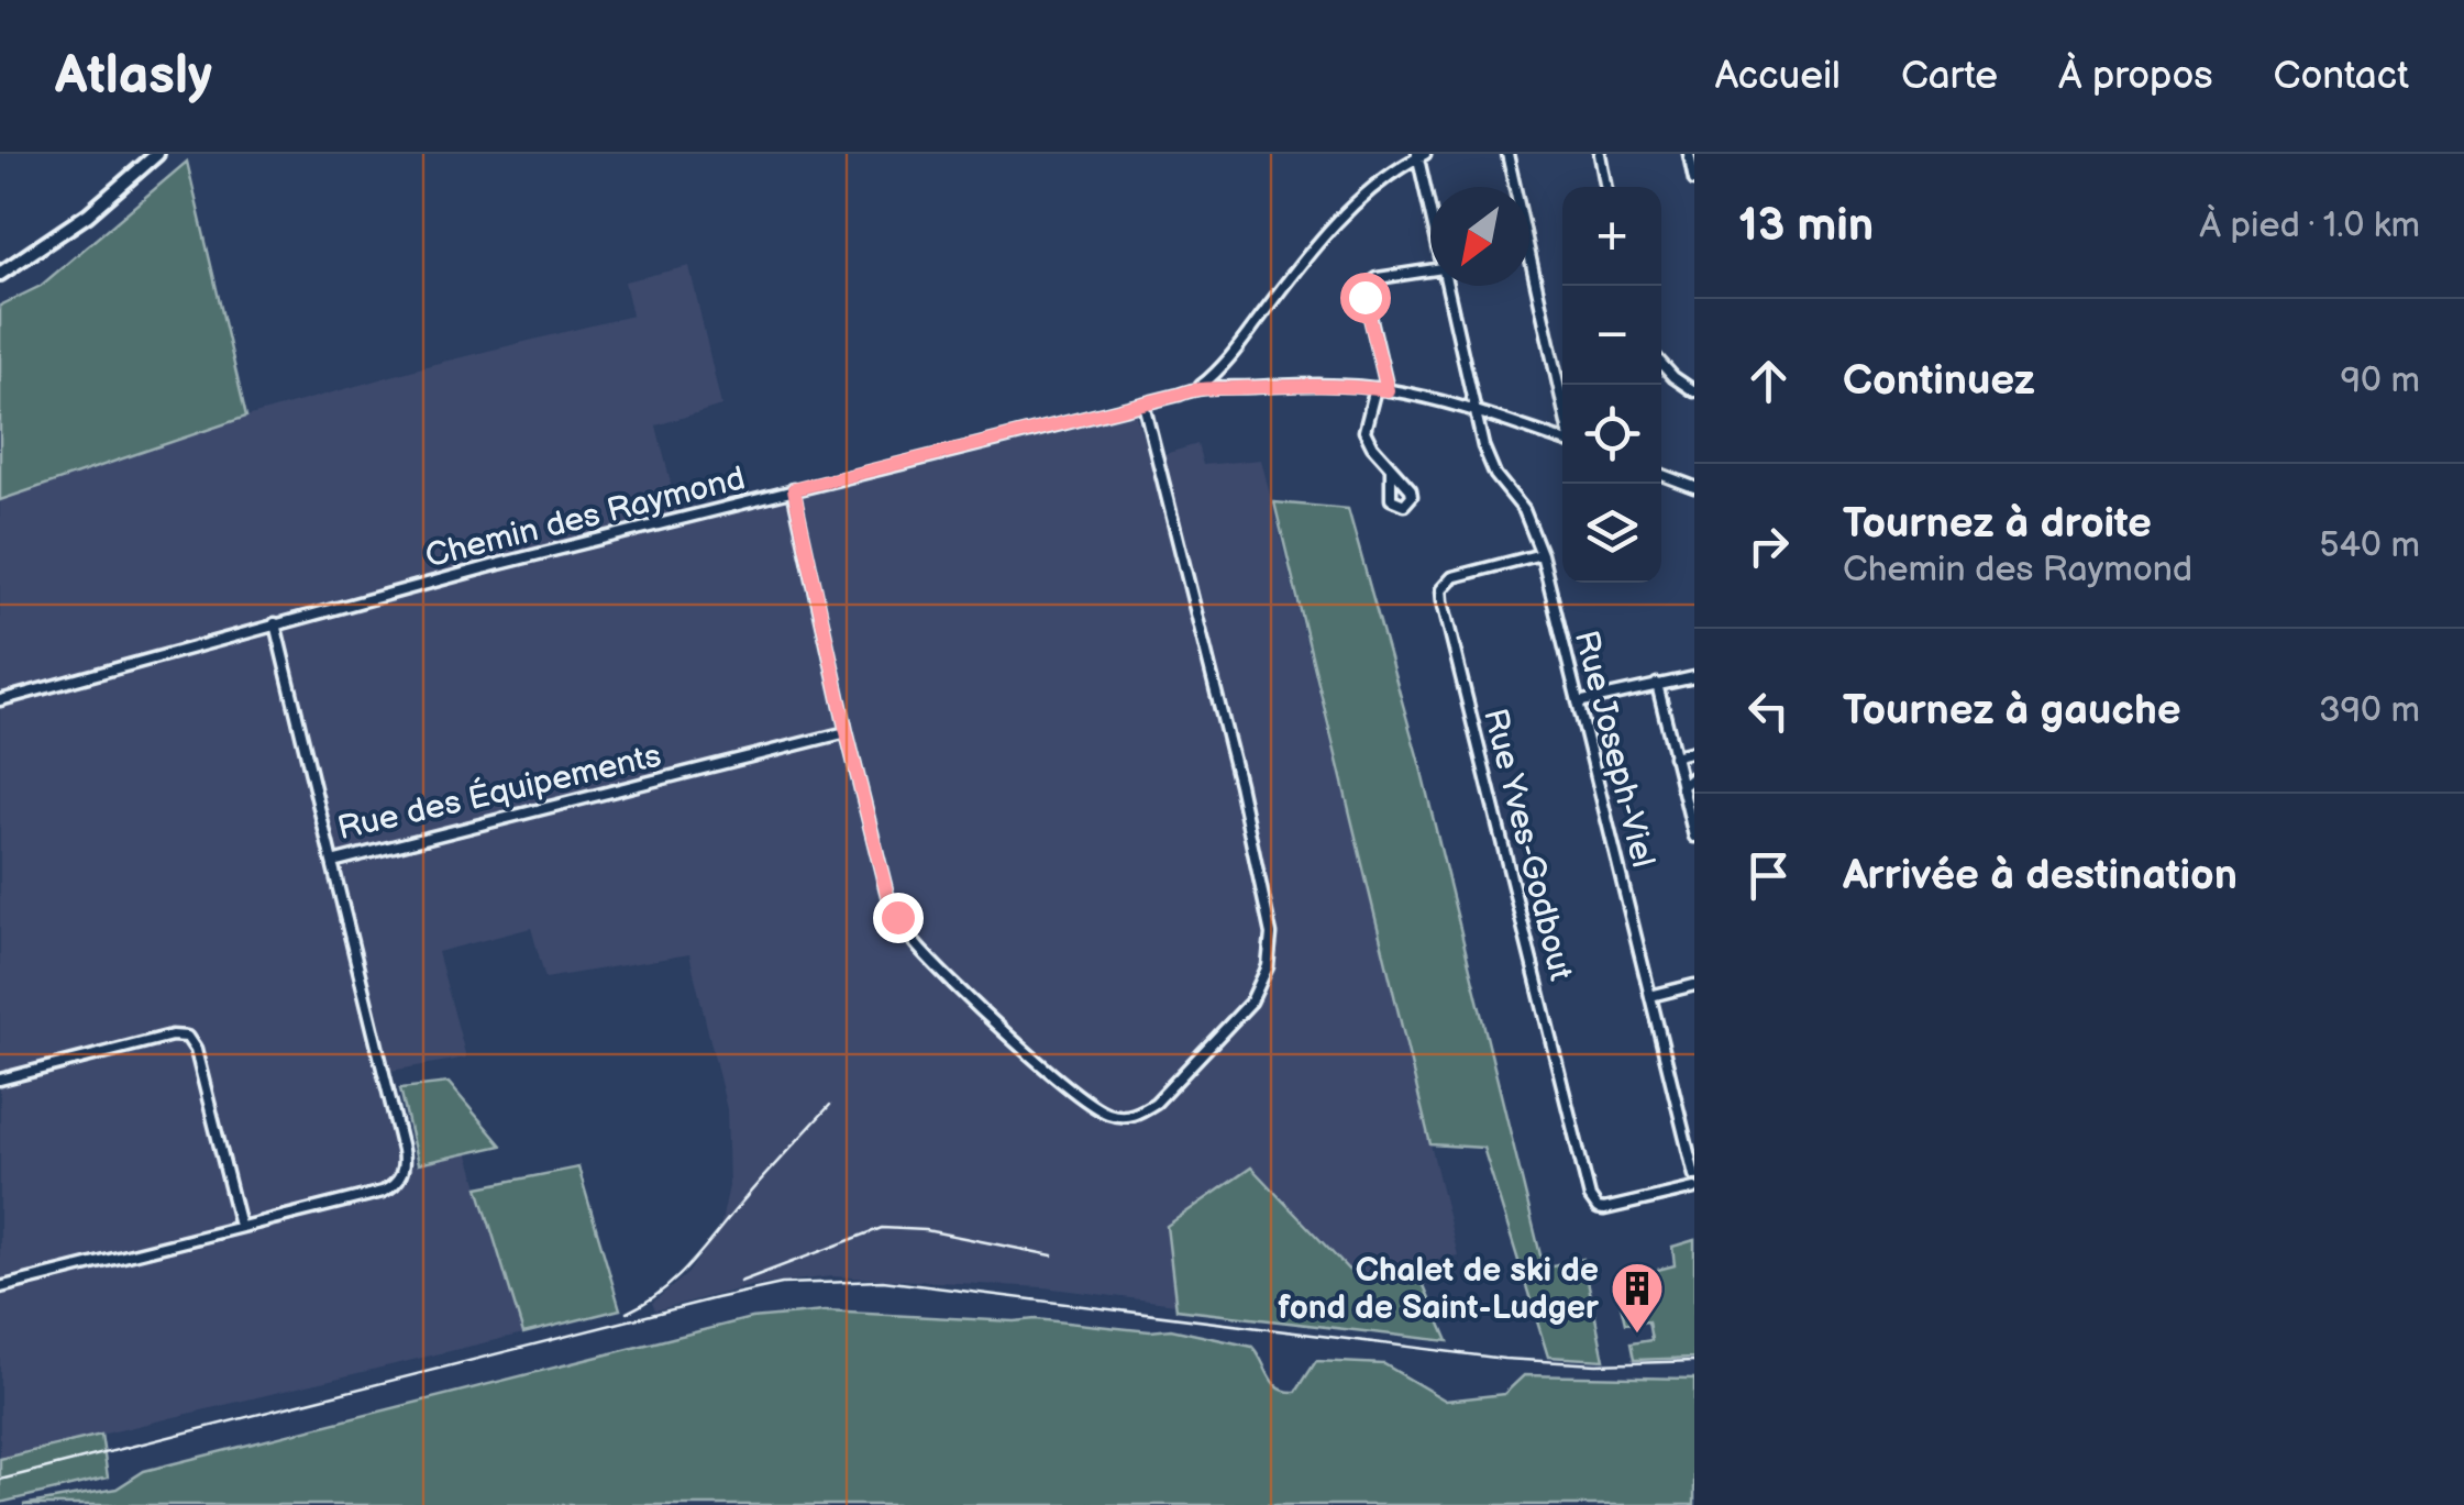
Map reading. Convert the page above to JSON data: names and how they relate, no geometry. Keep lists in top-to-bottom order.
{
  "streets": {
    "street": [
      "Chemin des Raymond",
      "Rue Joseph-Viel",
      "Rue des Équipements",
      "Rue Yves-Godbout"
    ]
  },
  "crossings": [
    ["Chemin des Raymond", "Rue Joseph-Viel"],
    ["Chemin des Raymond", "Rue des Équipements"],
    ["Rue Joseph-Viel", "Rue Yves-Godbout"]
  ],
  "places": {
    "building": ["Chalet de ski de fond de Saint-Ludger"]
  },
  "north": "bottom left",
  "page": {
    "header": "Atlasly",
    "nav": [
      "Accueil",
      "Carte",
      "À propos",
      "Contact"
    ],
    "heading": ["13 min", "À pied · 1.0 km"],
    "map_buttons": ["+", "−"],
    "list": [
      ["Continuez", "90 m"],
      ["Tournez à droite", "Chemin des Raymond", "540 m"],
      ["Tournez à gauche", "390 m"],
      "Arrivée à destination"
    ]
  }
}
